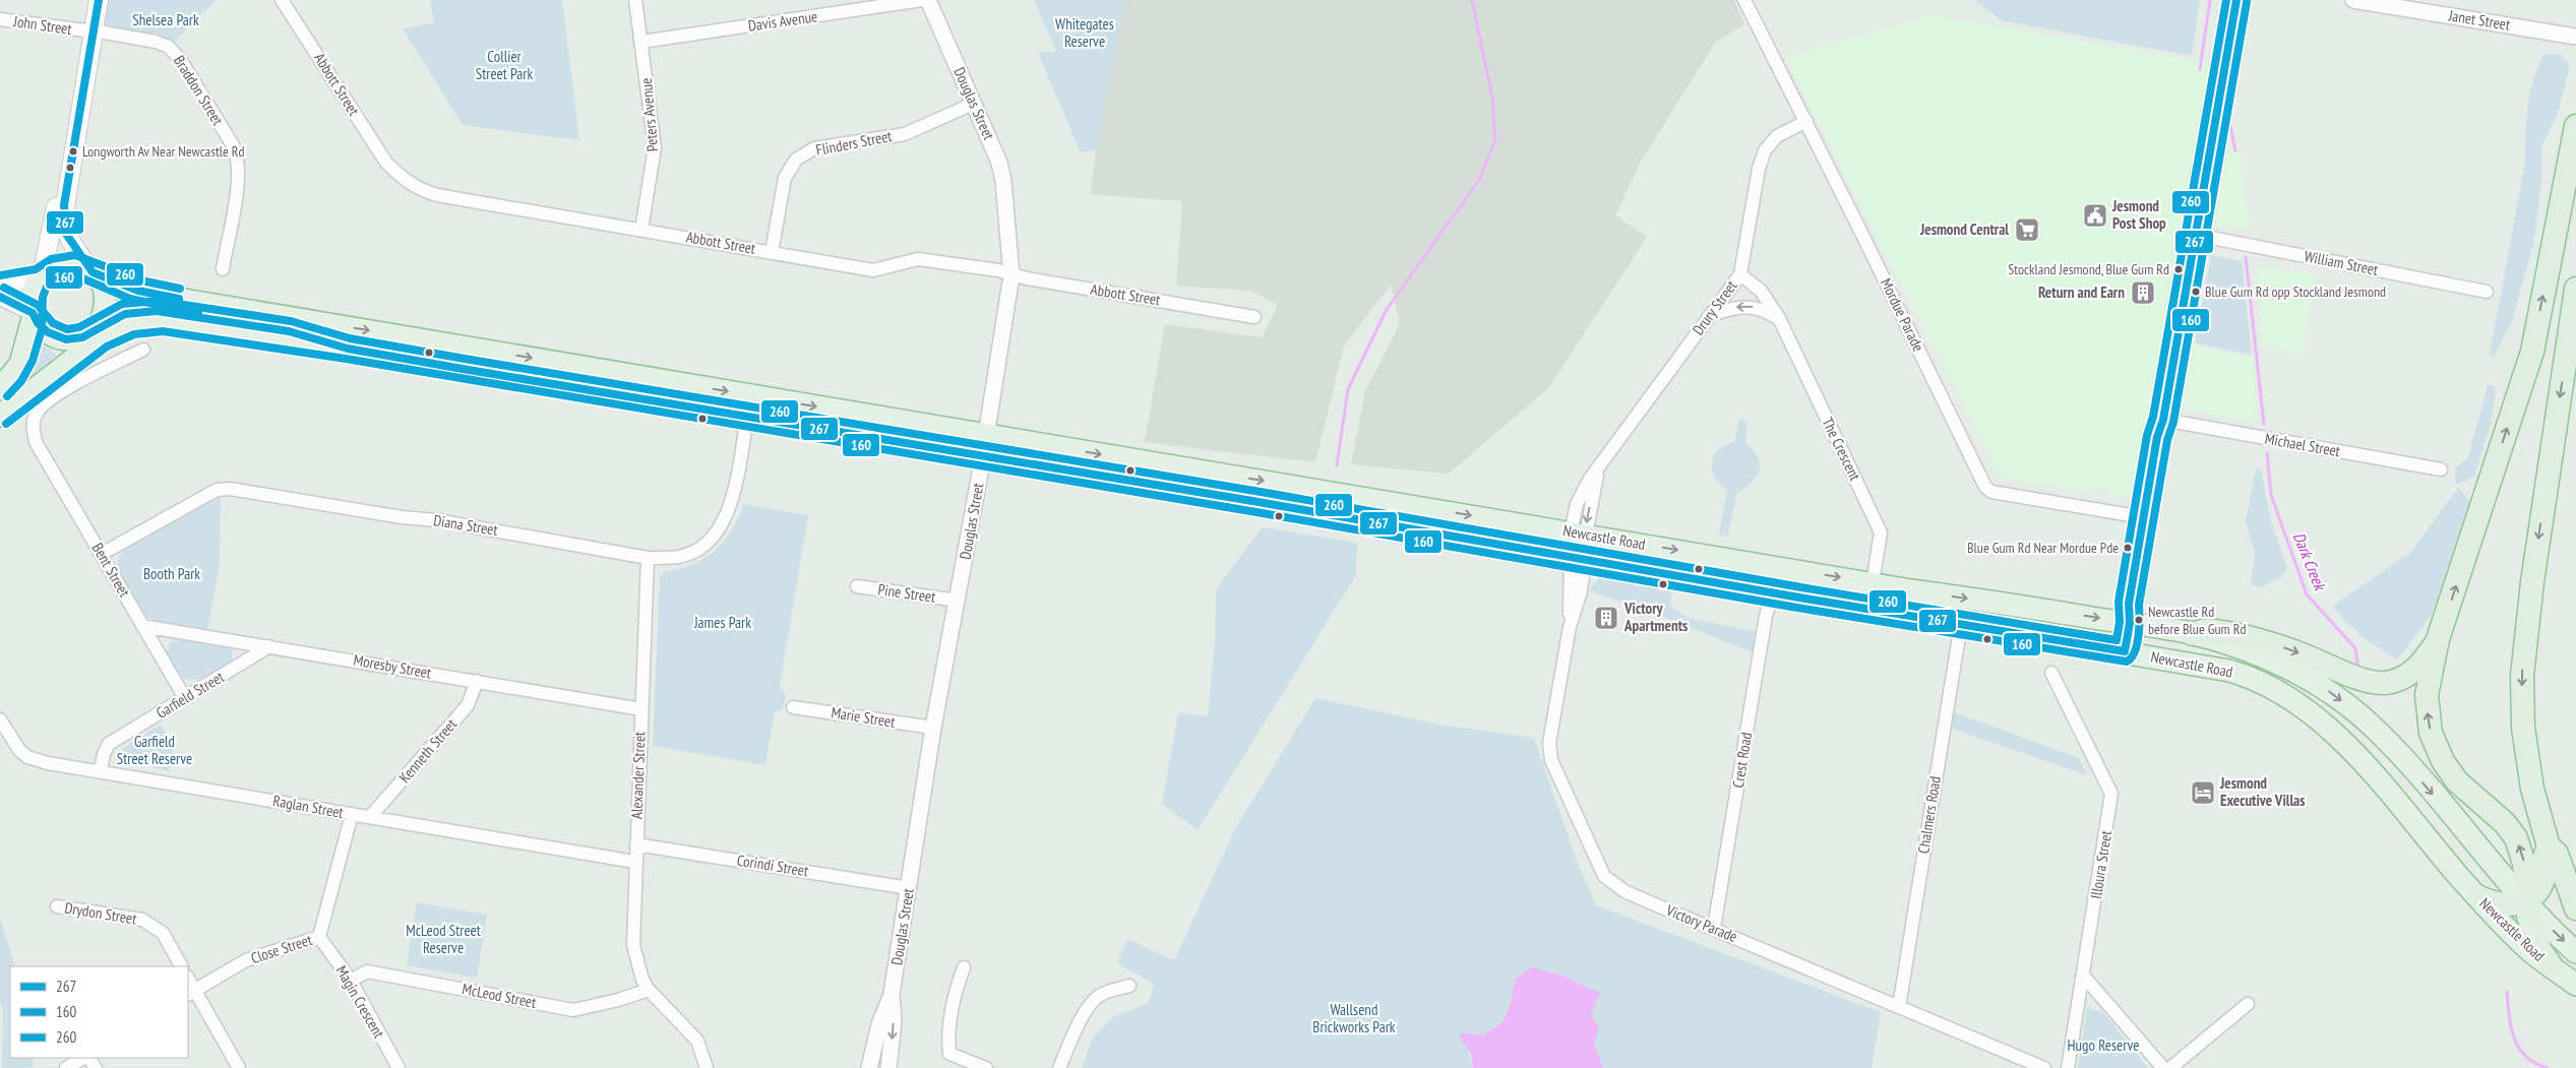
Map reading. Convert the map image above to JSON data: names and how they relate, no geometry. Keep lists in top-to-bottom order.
{
  "streets": {
    "highway": ["Newcastle Road"],
    "street": [
      "Janet Street",
      "Davis Avenue",
      "John Street",
      "Abbott Street",
      "Braddon Street",
      "Douglas Street",
      "Peters Avenue",
      "Flinders Street",
      "William Street",
      "Drury Street",
      "Mordue Parade",
      "Michael Street",
      "The Crescent",
      "Diana Street",
      "Bent Street",
      "Pine Street",
      "Moresby Street",
      "Garfield Street",
      "Marie Street",
      "Kenneth Street",
      "Crest Road",
      "Alexander Street",
      "Raglan Street",
      "Chalmers Road",
      "Illoura Street",
      "Corindi Street",
      "Drydon Street",
      "Victory Parade",
      "Close Street",
      "McLeod Street",
      "Magin Crescent"
    ]
  },
  "crossings": [
    ["Davis Avenue", "Peters Avenue"],
    ["John Street", "Braddon Street"],
    ["Abbott Street", "Douglas Street"],
    ["Abbott Street", "Peters Avenue"],
    ["Abbott Street", "Flinders Street"],
    ["Douglas Street", "Flinders Street"],
    ["Douglas Street", "Newcastle Road"],
    ["Douglas Street", "Pine Street"],
    ["Douglas Street", "Marie Street"],
    ["Douglas Street", "Corindi Street"],
    ["Drury Street", "Mordue Parade"],
    ["Drury Street", "The Crescent"],
    ["Drury Street", "Newcastle Road"],
    ["The Crescent", "Newcastle Road"],
    ["Diana Street", "Newcastle Road"],
    ["Diana Street", "Bent Street"],
    ["Diana Street", "Alexander Street"],
    ["Newcastle Road", "Crest Road"],
    ["Newcastle Road", "Chalmers Road"],
    ["Newcastle Road", "Victory Parade"],
    ["Bent Street", "Moresby Street"],
    ["Bent Street", "Garfield Street"],
    ["Moresby Street", "Garfield Street"],
    ["Moresby Street", "Kenneth Street"],
    ["Moresby Street", "Alexander Street"],
    ["Garfield Street", "Raglan Street"],
    ["Kenneth Street", "Raglan Street"],
    ["Crest Road", "Victory Parade"],
    ["Alexander Street", "Raglan Street"],
    ["Alexander Street", "Corindi Street"],
    ["Alexander Street", "McLeod Street"],
    ["Raglan Street", "Close Street"],
    ["Chalmers Road", "Victory Parade"],
    ["Close Street", "Magin Crescent"],
    ["McLeod Street", "Magin Crescent"]
  ],
  "water": ["Dark Creek"],
  "parks": [
    "Shelsea Park",
    "Whitegates Reserve",
    "Collier Street Park",
    "Booth Park",
    "James Park",
    "Garfield Street Reserve",
    "McLeod Street Reserve",
    "Wallsend Brickworks Park",
    "Hugo Reserve"
  ],
  "places": {
    "other": [
      "Longworth Av Near Newcastle Rd",
      "Stockland Jesmond, Blue Gum Rd",
      "Blue Gum Rd opp Stockland Jesmond",
      "Blue Gum Rd Near Mordue Pde",
      "Newcastle Rd before Blue Gum Rd"
    ],
    "public building": ["Jesmond Post Shop"],
    "supermarket": ["Jesmond Central"],
    "building": ["Return and Earn", "Victory Apartments"],
    "hotel": ["Jesmond Executive Villas"]
  },
  "lines": ["transit line 267", "transit line 260", "transit line 160"],
  "legend": ["267", "160", "260"]
}
